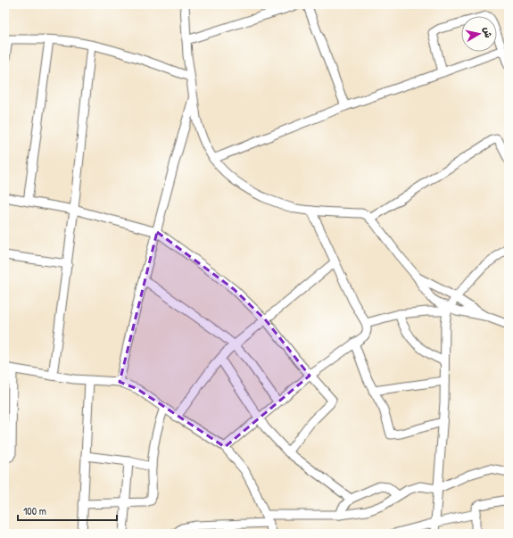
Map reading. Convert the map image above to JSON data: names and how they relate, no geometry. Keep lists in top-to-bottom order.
{
  "scale_bar": "100 m",
  "north": "right"
}
